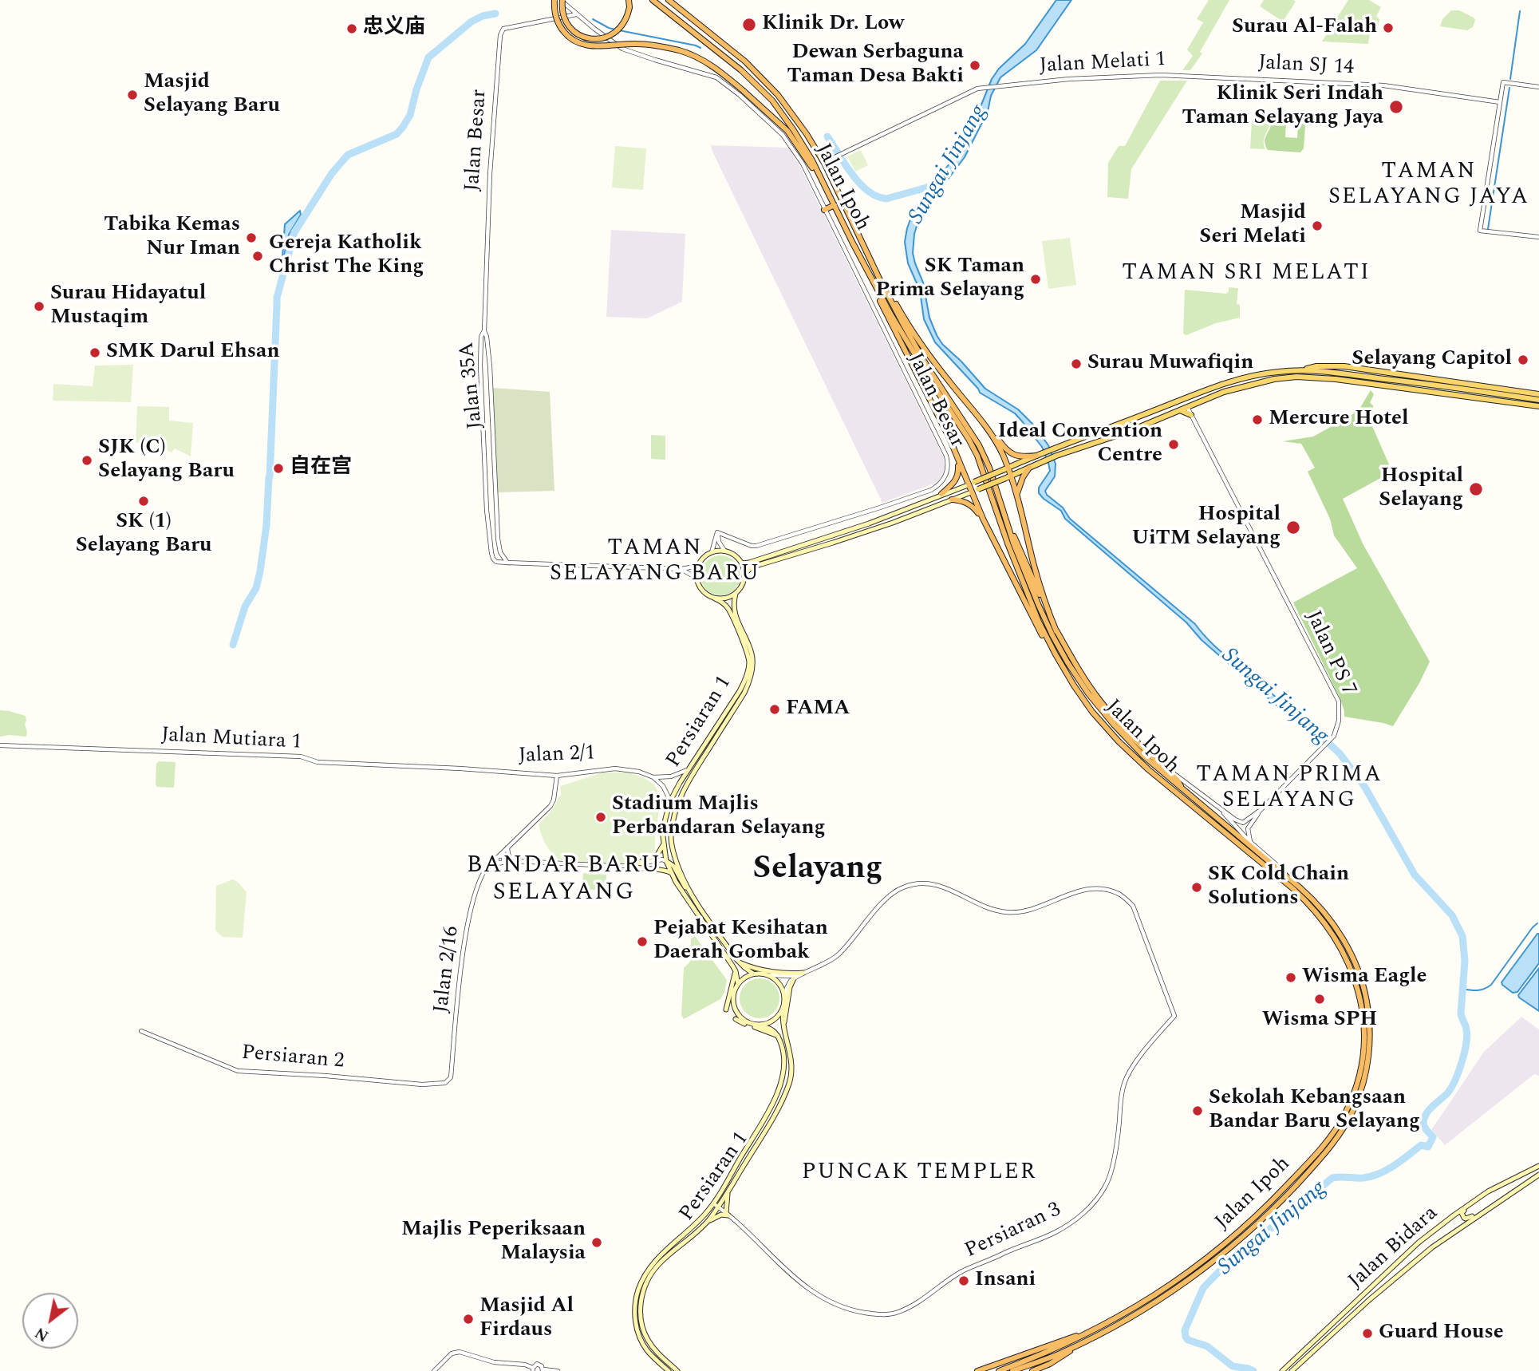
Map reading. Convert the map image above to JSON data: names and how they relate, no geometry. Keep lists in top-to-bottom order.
{
  "streets": {
    "highway": ["Jalan Ipoh"],
    "main road": ["Persiaran 1", "Jalan Bidara"],
    "street": [
      "Jalan Melati 1",
      "Jalan SJ 14",
      "Jalan Besar",
      "Jalan 35A",
      "Jalan PS 7",
      "Jalan Mutiara 1",
      "Jalan 2/1",
      "Jalan 2/16",
      "Persiaran 2",
      "Persiaran 3"
    ]
  },
  "crossings": [
    ["Jalan Melati 1", "Jalan SJ 14"],
    ["Jalan Besar", "Jalan 35A"],
    ["Persiaran 1", "Jalan 2/1"],
    ["Persiaran 1", "Persiaran 3"],
    ["Jalan Mutiara 1", "Jalan 2/1"],
    ["Jalan 2/16", "Persiaran 2"]
  ],
  "districts": [
    "TAMAN SELAYANG JAYA",
    "TAMAN SRI MELATI",
    "TAMAN SELAYANG BARU",
    "TAMAN PRIMA SELAYANG",
    "BANDAR BARU SELAYANG",
    "Selayang",
    "PUNCAK TEMPLER"
  ],
  "water": ["Sungai Jinjang"],
  "places": [
    "Klinik Dr. Low",
    "Surau Al-Falah",
    "忠义庙",
    "Dewan Serbaguna Taman Desa Bakti",
    "Masjid Selayang Baru",
    "Klinik Seri Indah Taman Selayang Jaya",
    "Masjid Seri Melati",
    "Tabika Kemas Nur Iman",
    "Gereja Katholik Christ The King",
    "SK Taman Prima Selayang",
    "Surau Hidayatul Mustaqim",
    "SMK Darul Ehsan",
    "Selayang Capitol",
    "Surau Muwafiqin",
    "Mercure Hotel",
    "Ideal Convention Centre",
    "SJK (C) Selayang Baru",
    "自在宫",
    "Hospital Selayang",
    "SK (1) Selayang Baru",
    "Hospital UiTM Selayang",
    "FAMA",
    "Stadium Majlis Perbandaran Selayang",
    "SK Cold Chain Solutions",
    "Pejabat Kesihatan Daerah Gombak",
    "Wisma Eagle",
    "Wisma SPH",
    "Sekolah Kebangsaan Bandar Baru Selayang",
    "Majlis Peperiksaan Malaysia",
    "Insani",
    "Masjid Al Firdaus",
    "Guard House"
  ],
  "north": "bottom left"
}
